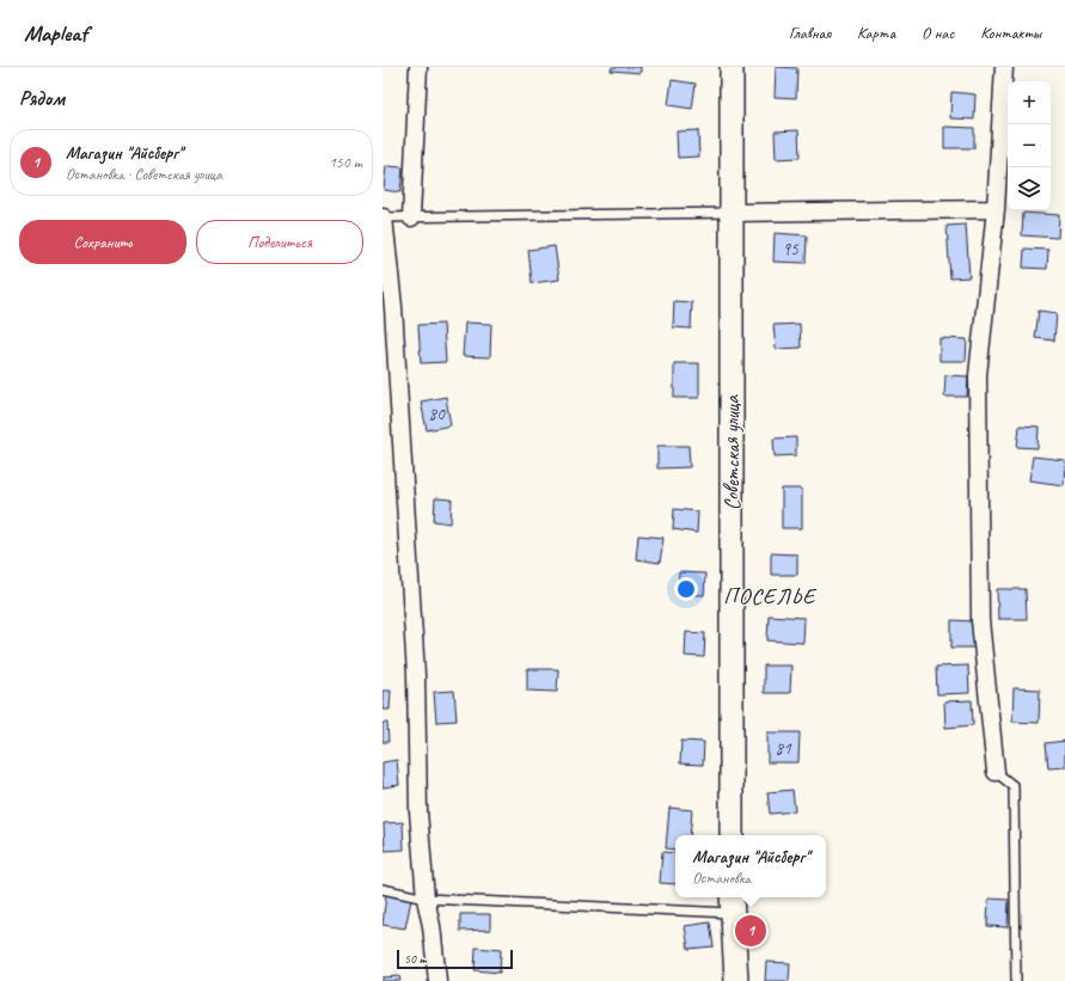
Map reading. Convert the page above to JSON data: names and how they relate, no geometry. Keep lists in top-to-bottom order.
{
  "streets": {
    "main road": ["Советская улица"]
  },
  "districts": ["ПОСЕЛЬЕ"],
  "house_numbers": ["95", "80", "81"],
  "scale_bar": "50 m",
  "page": {
    "header": "Mapleaf",
    "nav": [
      "Главная",
      "Карта",
      "О нас",
      "Контакты"
    ],
    "heading": "Рядом",
    "map_buttons": ["+", "−"],
    "list": [
      {
        "mark": "1",
        "name": "Магазин \"Айсберг\"",
        "note": "Остановка · Советская улица",
        "value": "150 m"
      }
    ],
    "buttons": ["Сохранить", "Поделиться"],
    "popup": ["Магазин \"Айсберг\"", "Остановка"],
    "pins": "1",
    "scale": "50 m"
  }
}
